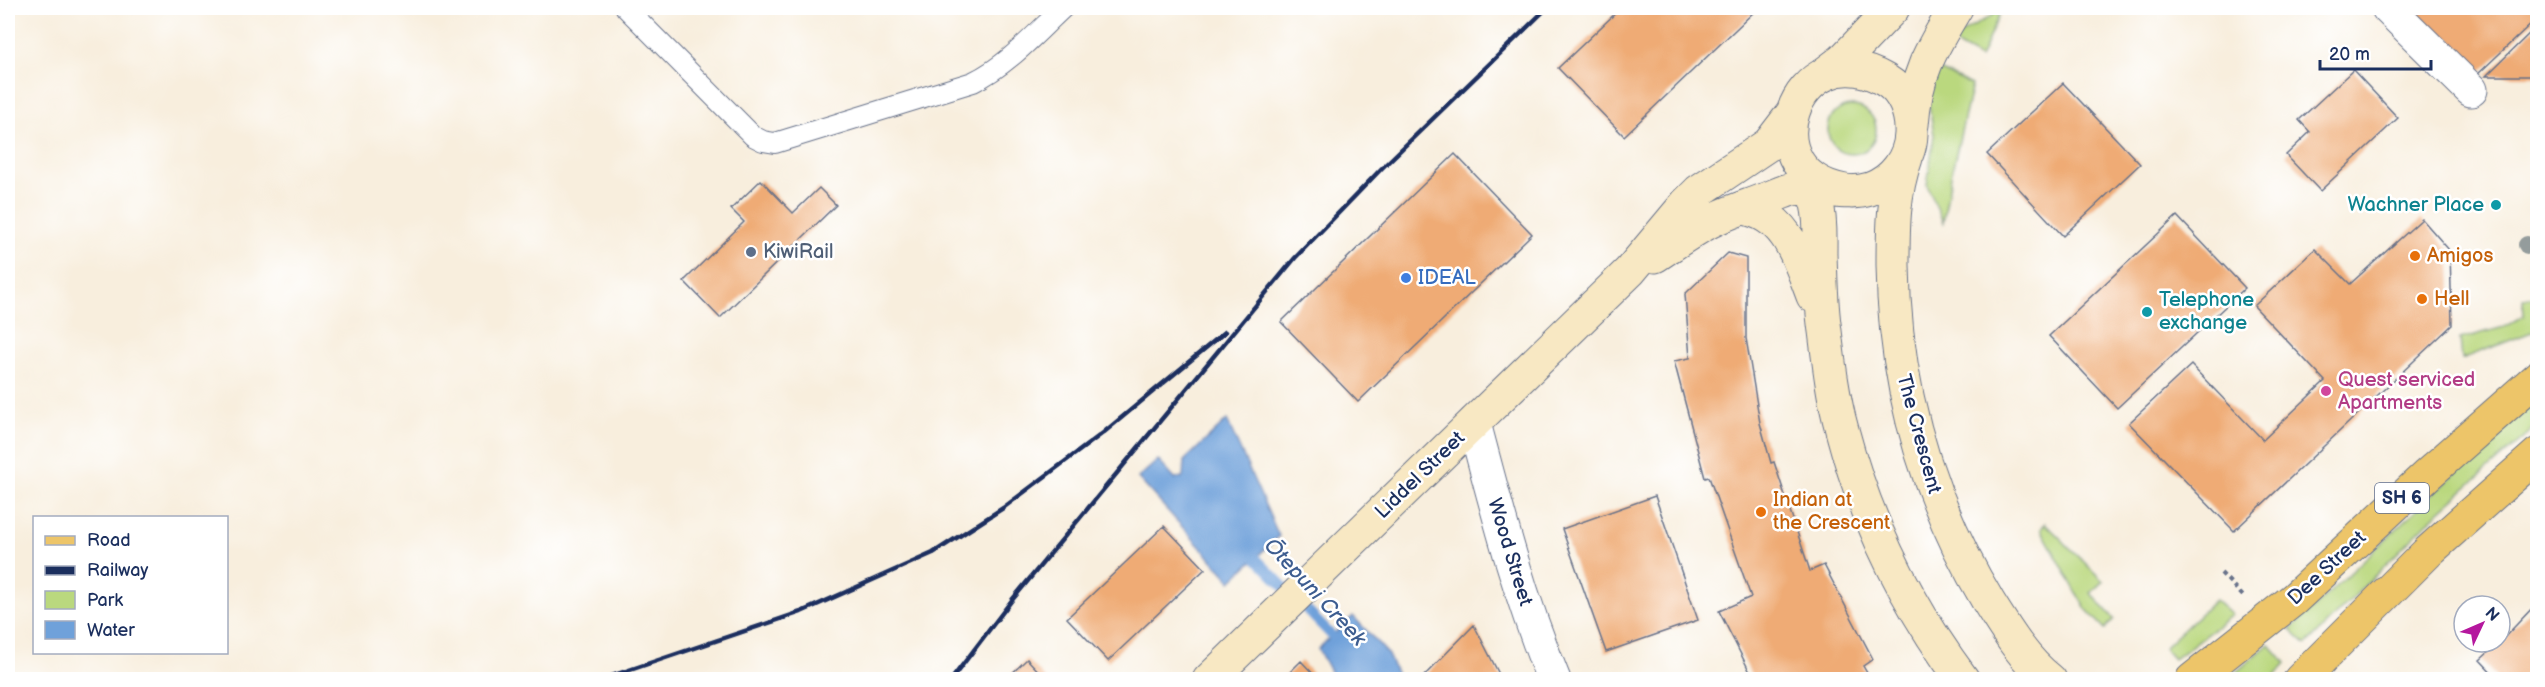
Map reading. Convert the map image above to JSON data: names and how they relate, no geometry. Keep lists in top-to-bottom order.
{
  "streets": {
    "main road": ["SH 6", "Dee Street"],
    "street": ["The Crescent", "Liddel Street", "Wood Street"]
  },
  "crossings": [
    ["The Crescent", "Liddel Street"],
    ["Liddel Street", "Wood Street"]
  ],
  "water": ["Ōtepuni Creek"],
  "places": [
    "Wachner Place",
    "KiwiRail",
    "Amigos",
    "IDEAL",
    "Hell",
    "Telephone exchange",
    "Quest serviced Apartments",
    "Indian at the Crescent"
  ],
  "legend": [
    "Road",
    "Railway",
    "Park",
    "Water"
  ],
  "scale_bar": "20 m",
  "north": "top right"
}
